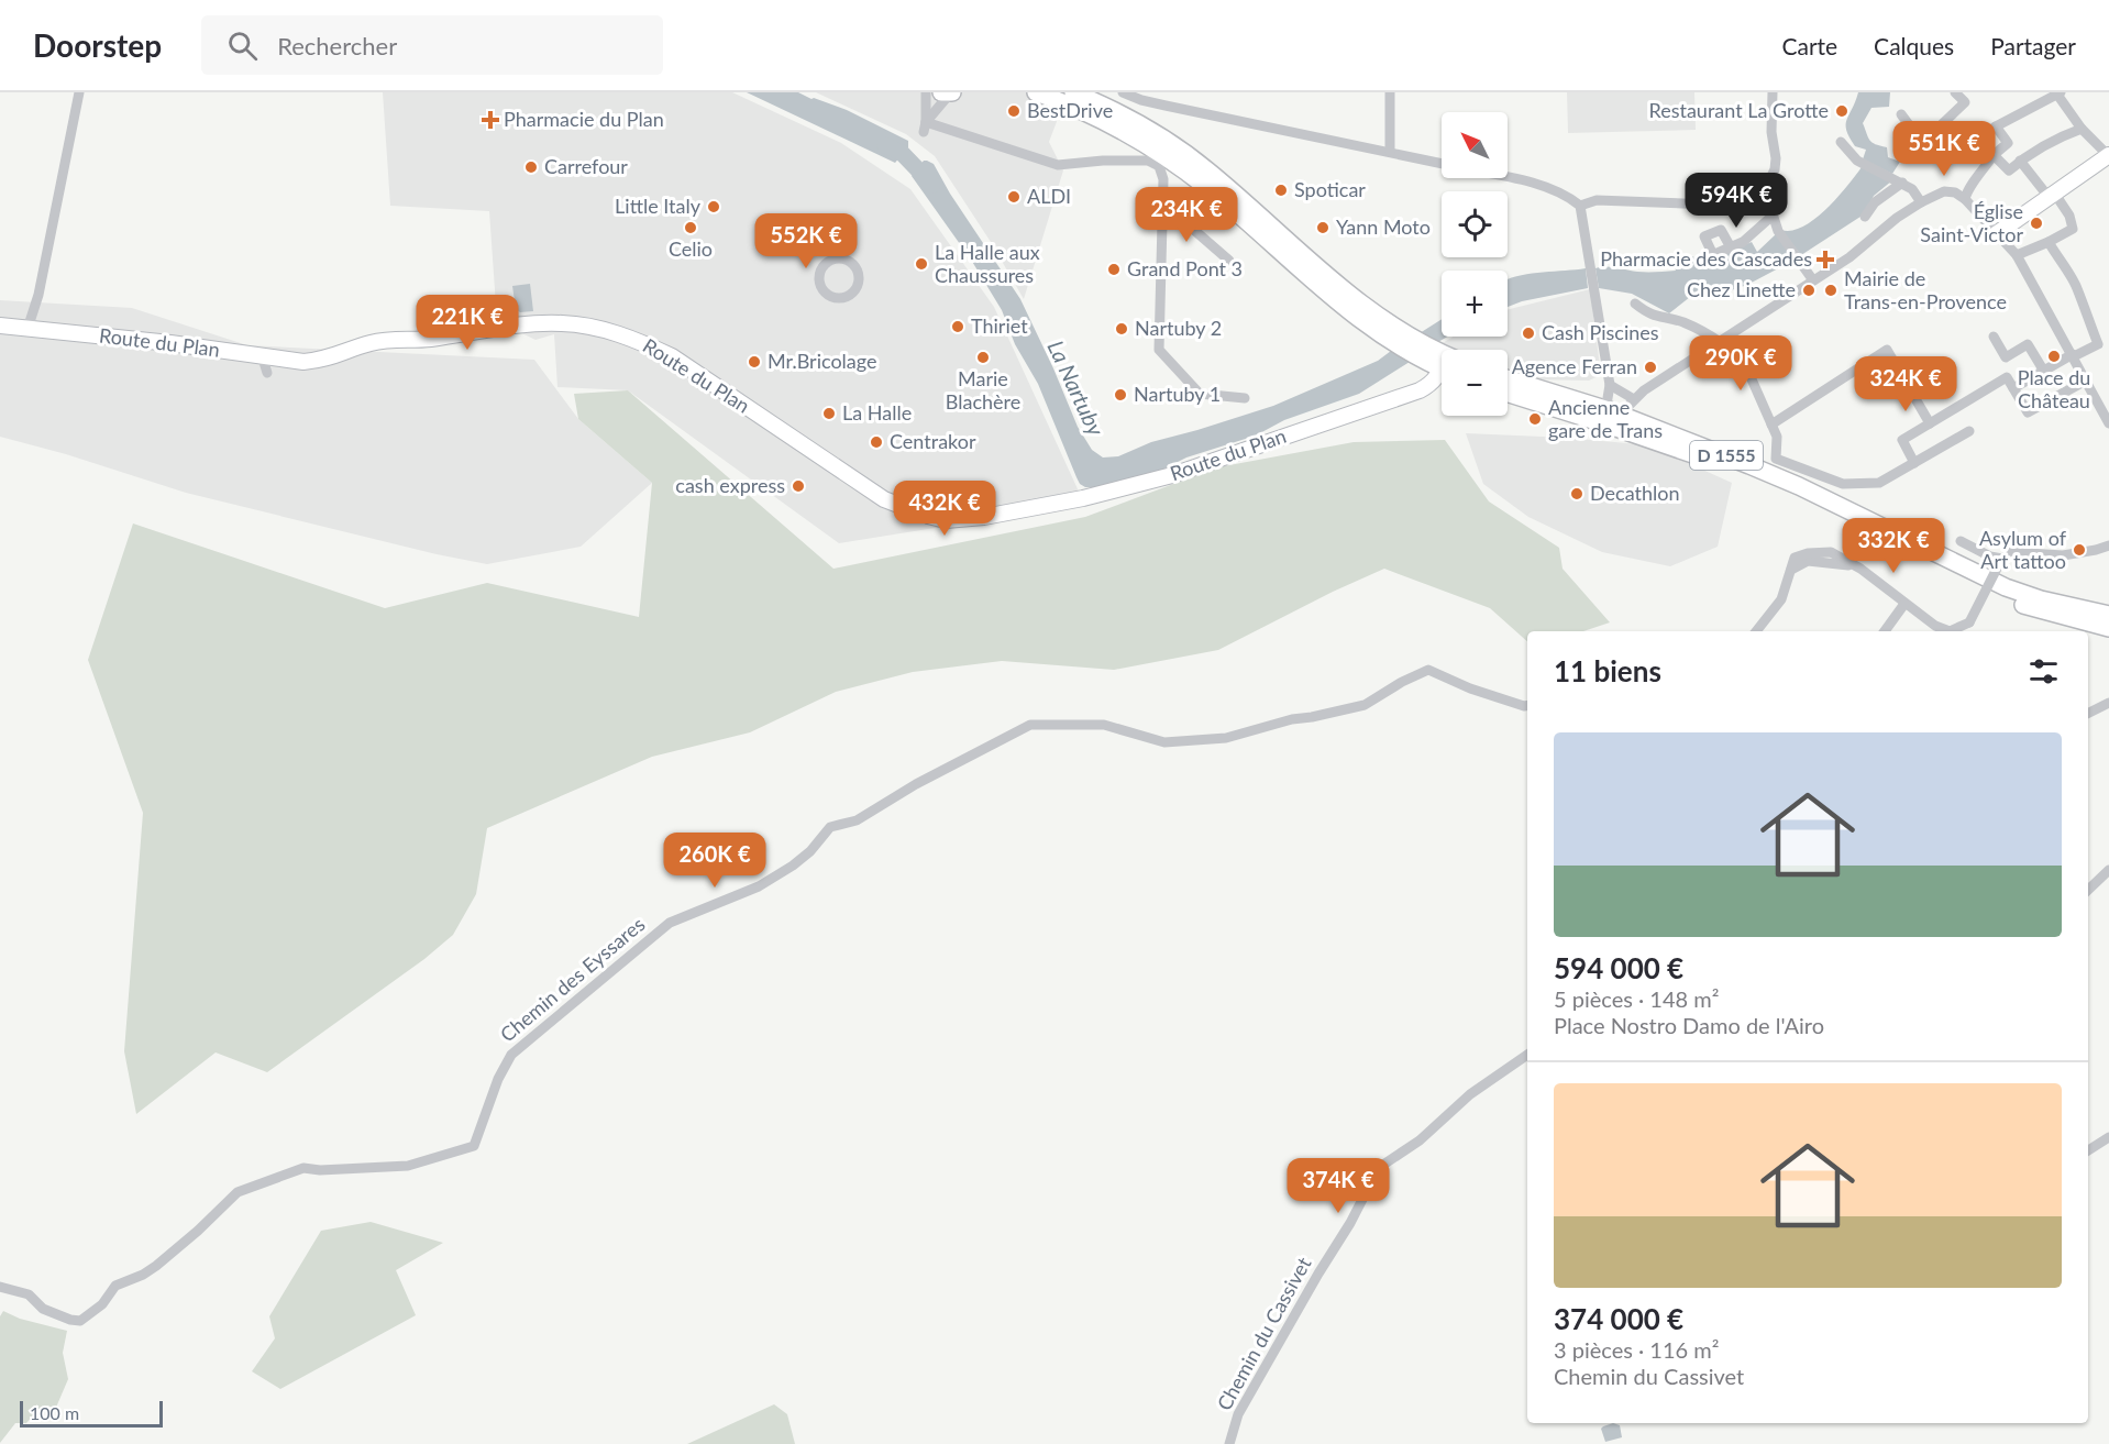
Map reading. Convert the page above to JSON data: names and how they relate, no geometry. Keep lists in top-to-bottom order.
{
  "streets": {
    "main road": ["D 1555"],
    "street": ["Route du Plan", "Chemin des Eyssares", "Chemin du Cassivet"]
  },
  "water": ["La Nartuby"],
  "places": {
    "other": [
      "BestDrive",
      "Restaurant La Grotte",
      "Carrefour",
      "Spoticar",
      "ALDI",
      "Little Italy",
      "Église Saint-Victor",
      "Celio",
      "Yann Moto",
      "La Halle aux Chaussures",
      "Grand Pont 3",
      "Chez Linette",
      "Mairie de Trans-en-Provence",
      "Thiriet",
      "Nartuby 2",
      "Cash Piscines",
      "Place du Château",
      "Marie Blachère",
      "Mr.Bricolage",
      "Agence Ferran",
      "Nartuby 1",
      "La Halle",
      "Ancienne gare de Trans",
      "Centrakor",
      "cash express",
      "Decathlon",
      "Asylum of Art tattoo"
    ],
    "health": ["Pharmacie du Plan", "Pharmacie des Cascades"]
  },
  "scale_bar": "100 m",
  "north": "top left",
  "page": {
    "header": "Doorstep",
    "search": "Rechercher",
    "nav": ["Carte", "Calques", "Partager"],
    "map_buttons": ["+", "−"],
    "price": [
      "551K €",
      "594K €",
      "234K €",
      "552K €",
      "221K €",
      "290K €",
      "324K €",
      "432K €",
      "332K €",
      "260K €",
      "374K €"
    ],
    "heading": "11 biens",
    "list": [
      {
        "name": "594 000 €",
        "note": "5 pièces · 148 m² · Place Nostro Damo de l'Airo"
      },
      {
        "name": "374 000 €",
        "note": "3 pièces · 116 m² · Chemin du Cassivet"
      }
    ],
    "scale": "100 m"
  }
}
